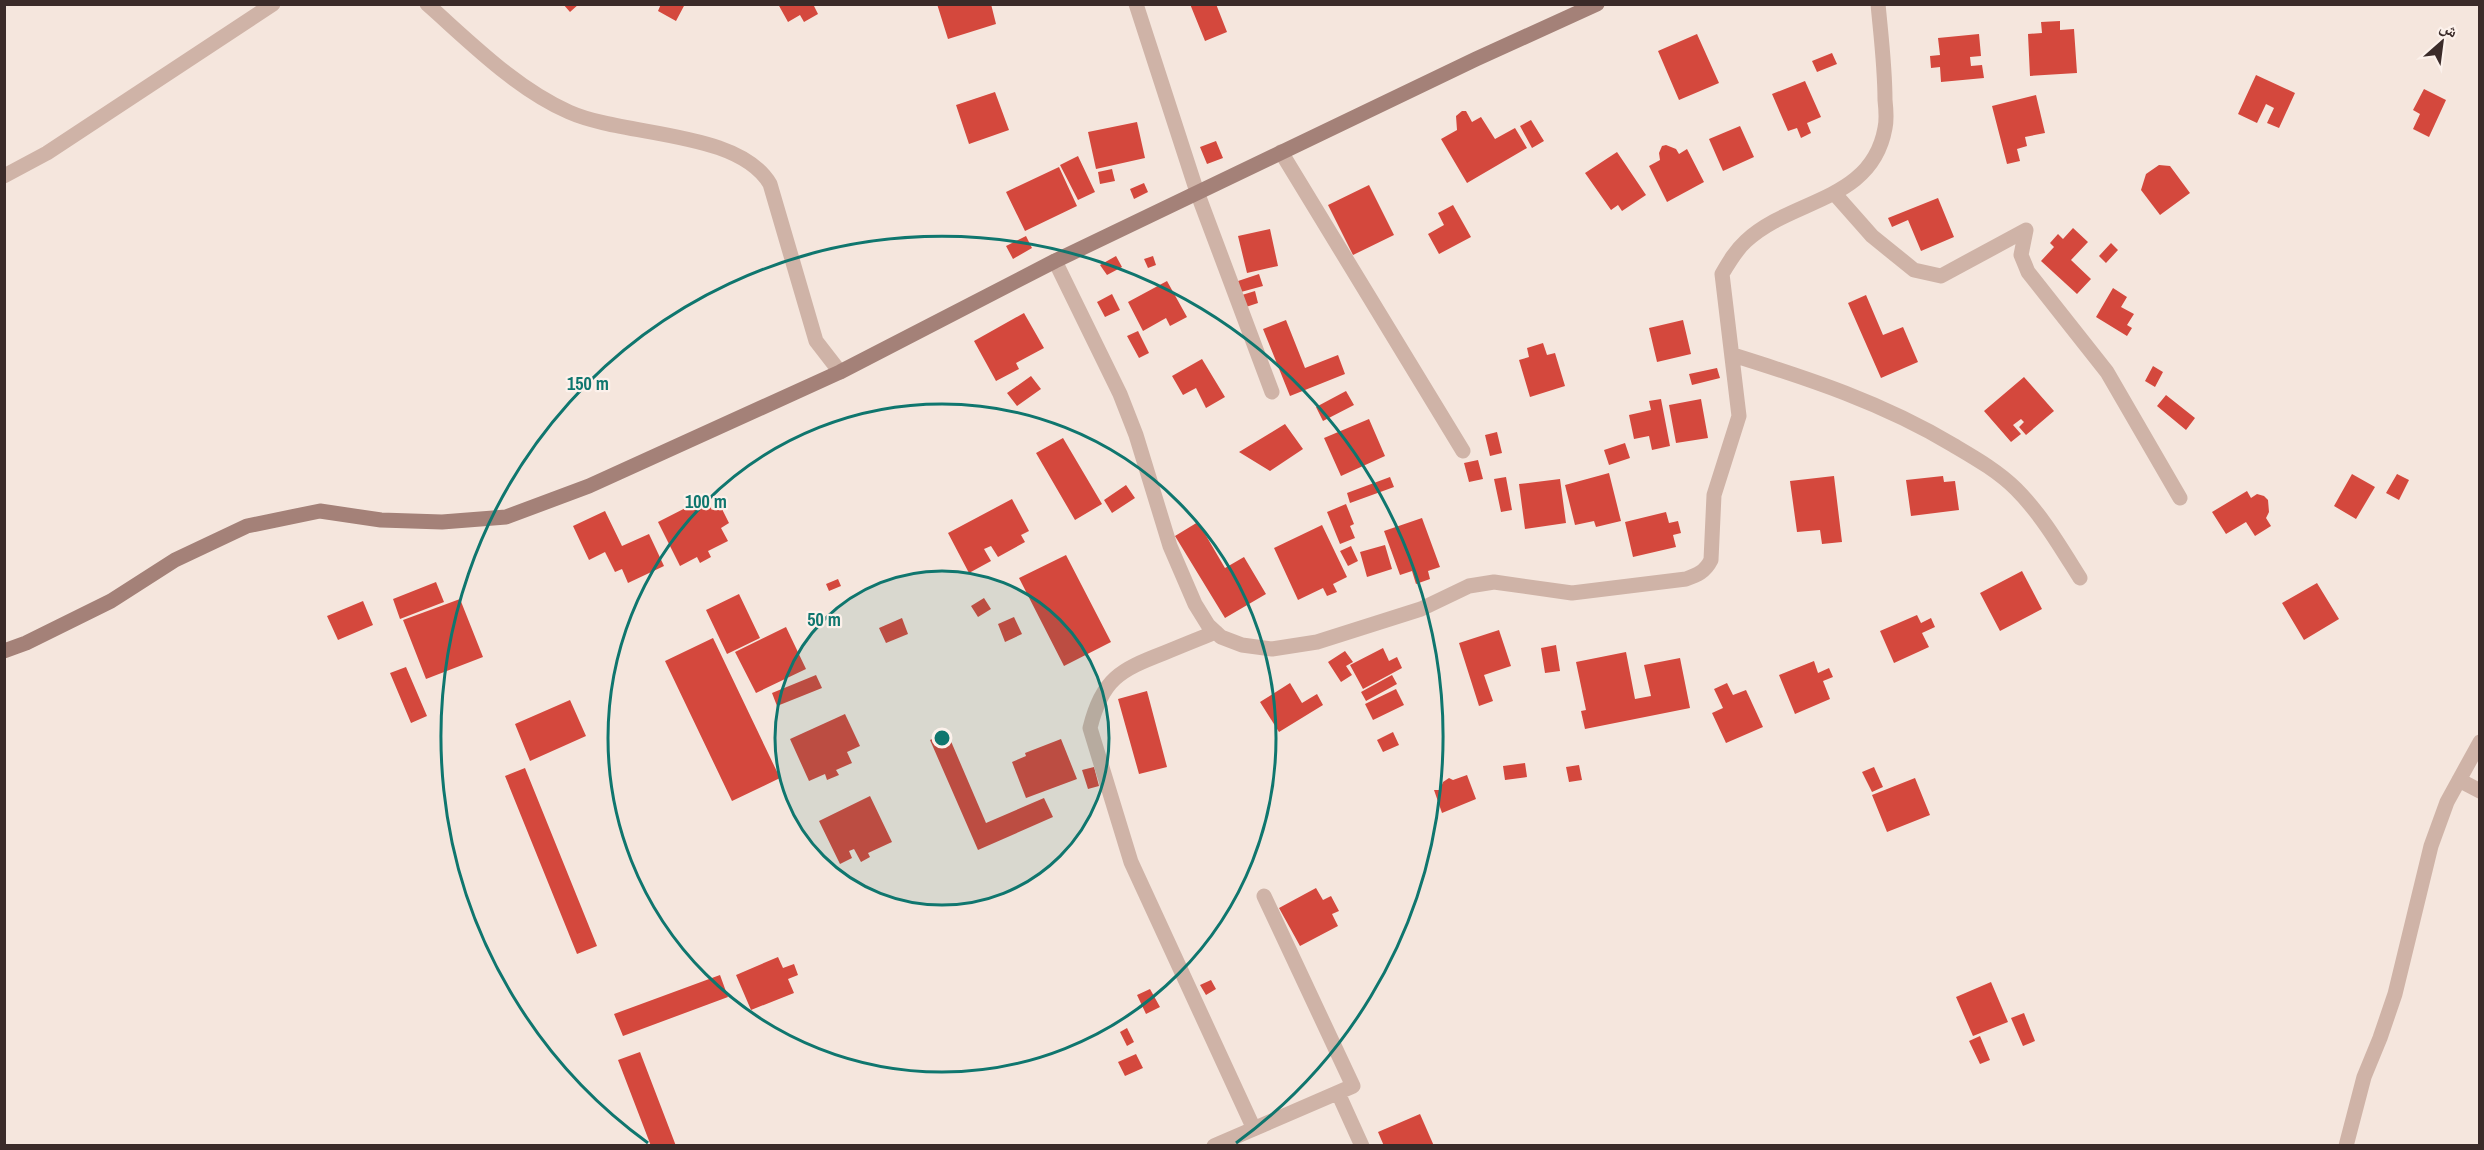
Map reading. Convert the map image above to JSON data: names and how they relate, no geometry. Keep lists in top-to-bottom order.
{
  "north": "top right",
  "rings": ["150 m", "100 m", "50 m"]
}
